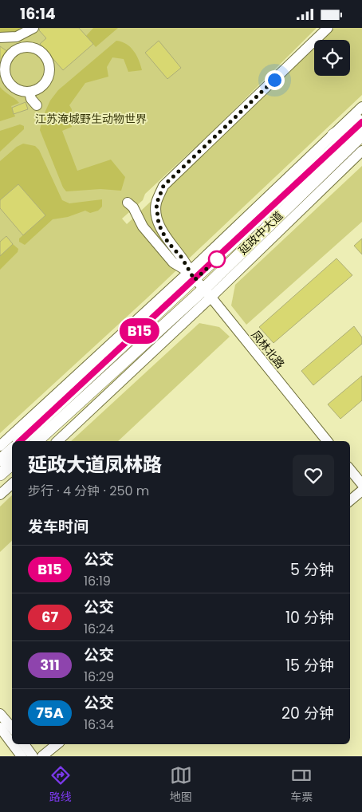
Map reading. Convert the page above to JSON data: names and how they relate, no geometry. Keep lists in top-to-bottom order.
{
  "streets": {
    "main road": ["延政中大道"],
    "street": ["凤林北路"]
  },
  "crossings": [
    ["延政中大道", "凤林北路"]
  ],
  "parks": ["江苏淹城野生动物世界"],
  "lines": ["bus line B15"],
  "page": {
    "status": "16:14",
    "on_map": "B15",
    "heading": [
      ["延政大道凤林路", "步行 · 4 分钟 · 250 m"],
      "发车时间"
    ],
    "list": [
      {
        "mark": "B15",
        "name": "公交",
        "note": "16:19",
        "value": "5 分钟"
      },
      {
        "mark": "67",
        "name": "公交",
        "note": "16:24",
        "value": "10 分钟"
      },
      {
        "mark": "311",
        "name": "公交",
        "note": "16:29",
        "value": "15 分钟"
      },
      {
        "mark": "75A",
        "name": "公交",
        "note": "16:34",
        "value": "20 分钟"
      }
    ],
    "tabs": ["路线", "地图", "车票"]
  }
}
